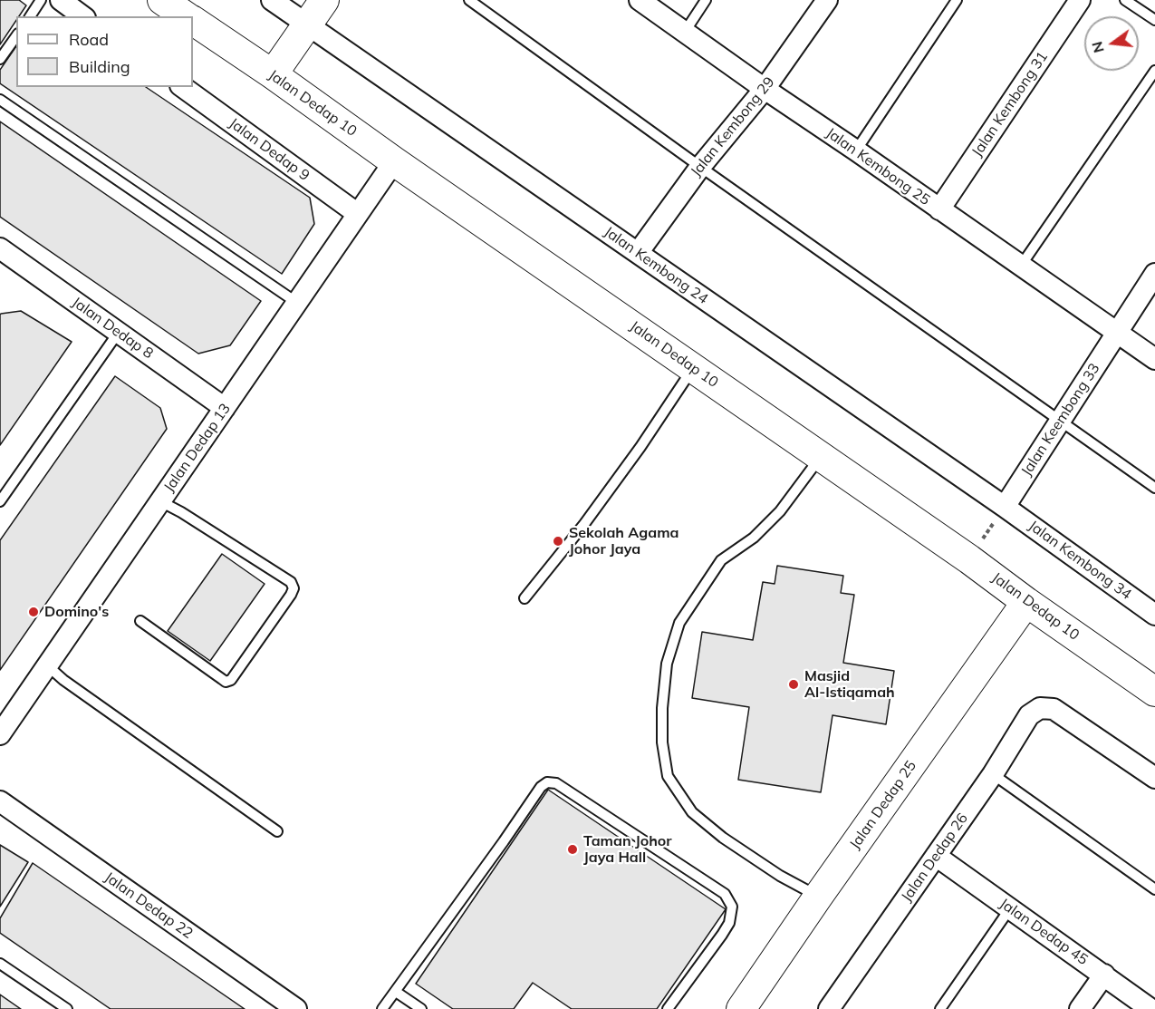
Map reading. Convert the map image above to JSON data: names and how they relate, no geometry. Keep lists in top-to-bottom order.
{
  "streets": {
    "main road": ["Jalan Dedap 10", "Jalan Dedap 25"],
    "street": [
      "Jalan Kembong 31",
      "Jalan Kembong 29",
      "Jalan Dedap 9",
      "Jalan Kembong 25",
      "Jalan Kembong 24",
      "Jalan Dedap 8",
      "Jalan Keembong 33",
      "Jalan Dedap 13",
      "Jalan Kembong 34",
      "Jalan Dedap 26",
      "Jalan Dedap 22",
      "Jalan Dedap 45"
    ]
  },
  "crossings": [
    ["Jalan Dedap 10", "Jalan Dedap 13"],
    ["Jalan Dedap 10", "Jalan Dedap 25"],
    ["Jalan Kembong 31", "Jalan Kembong 25"],
    ["Jalan Kembong 29", "Jalan Kembong 25"],
    ["Jalan Kembong 29", "Jalan Kembong 24"],
    ["Jalan Dedap 9", "Jalan Dedap 13"],
    ["Jalan Kembong 25", "Jalan Keembong 33"],
    ["Jalan Kembong 24", "Jalan Keembong 33"],
    ["Jalan Kembong 24", "Jalan Kembong 34"],
    ["Jalan Dedap 8", "Jalan Dedap 13"],
    ["Jalan Keembong 33", "Jalan Kembong 34"],
    ["Jalan Dedap 26", "Jalan Dedap 45"]
  ],
  "places": [
    "Sekolah Agama Johor Jaya",
    "Domino's",
    "Masjid Al-Istiqamah",
    "Taman Johor Jaya Hall"
  ],
  "legend": ["Road", "Building"],
  "north": "left"
}
